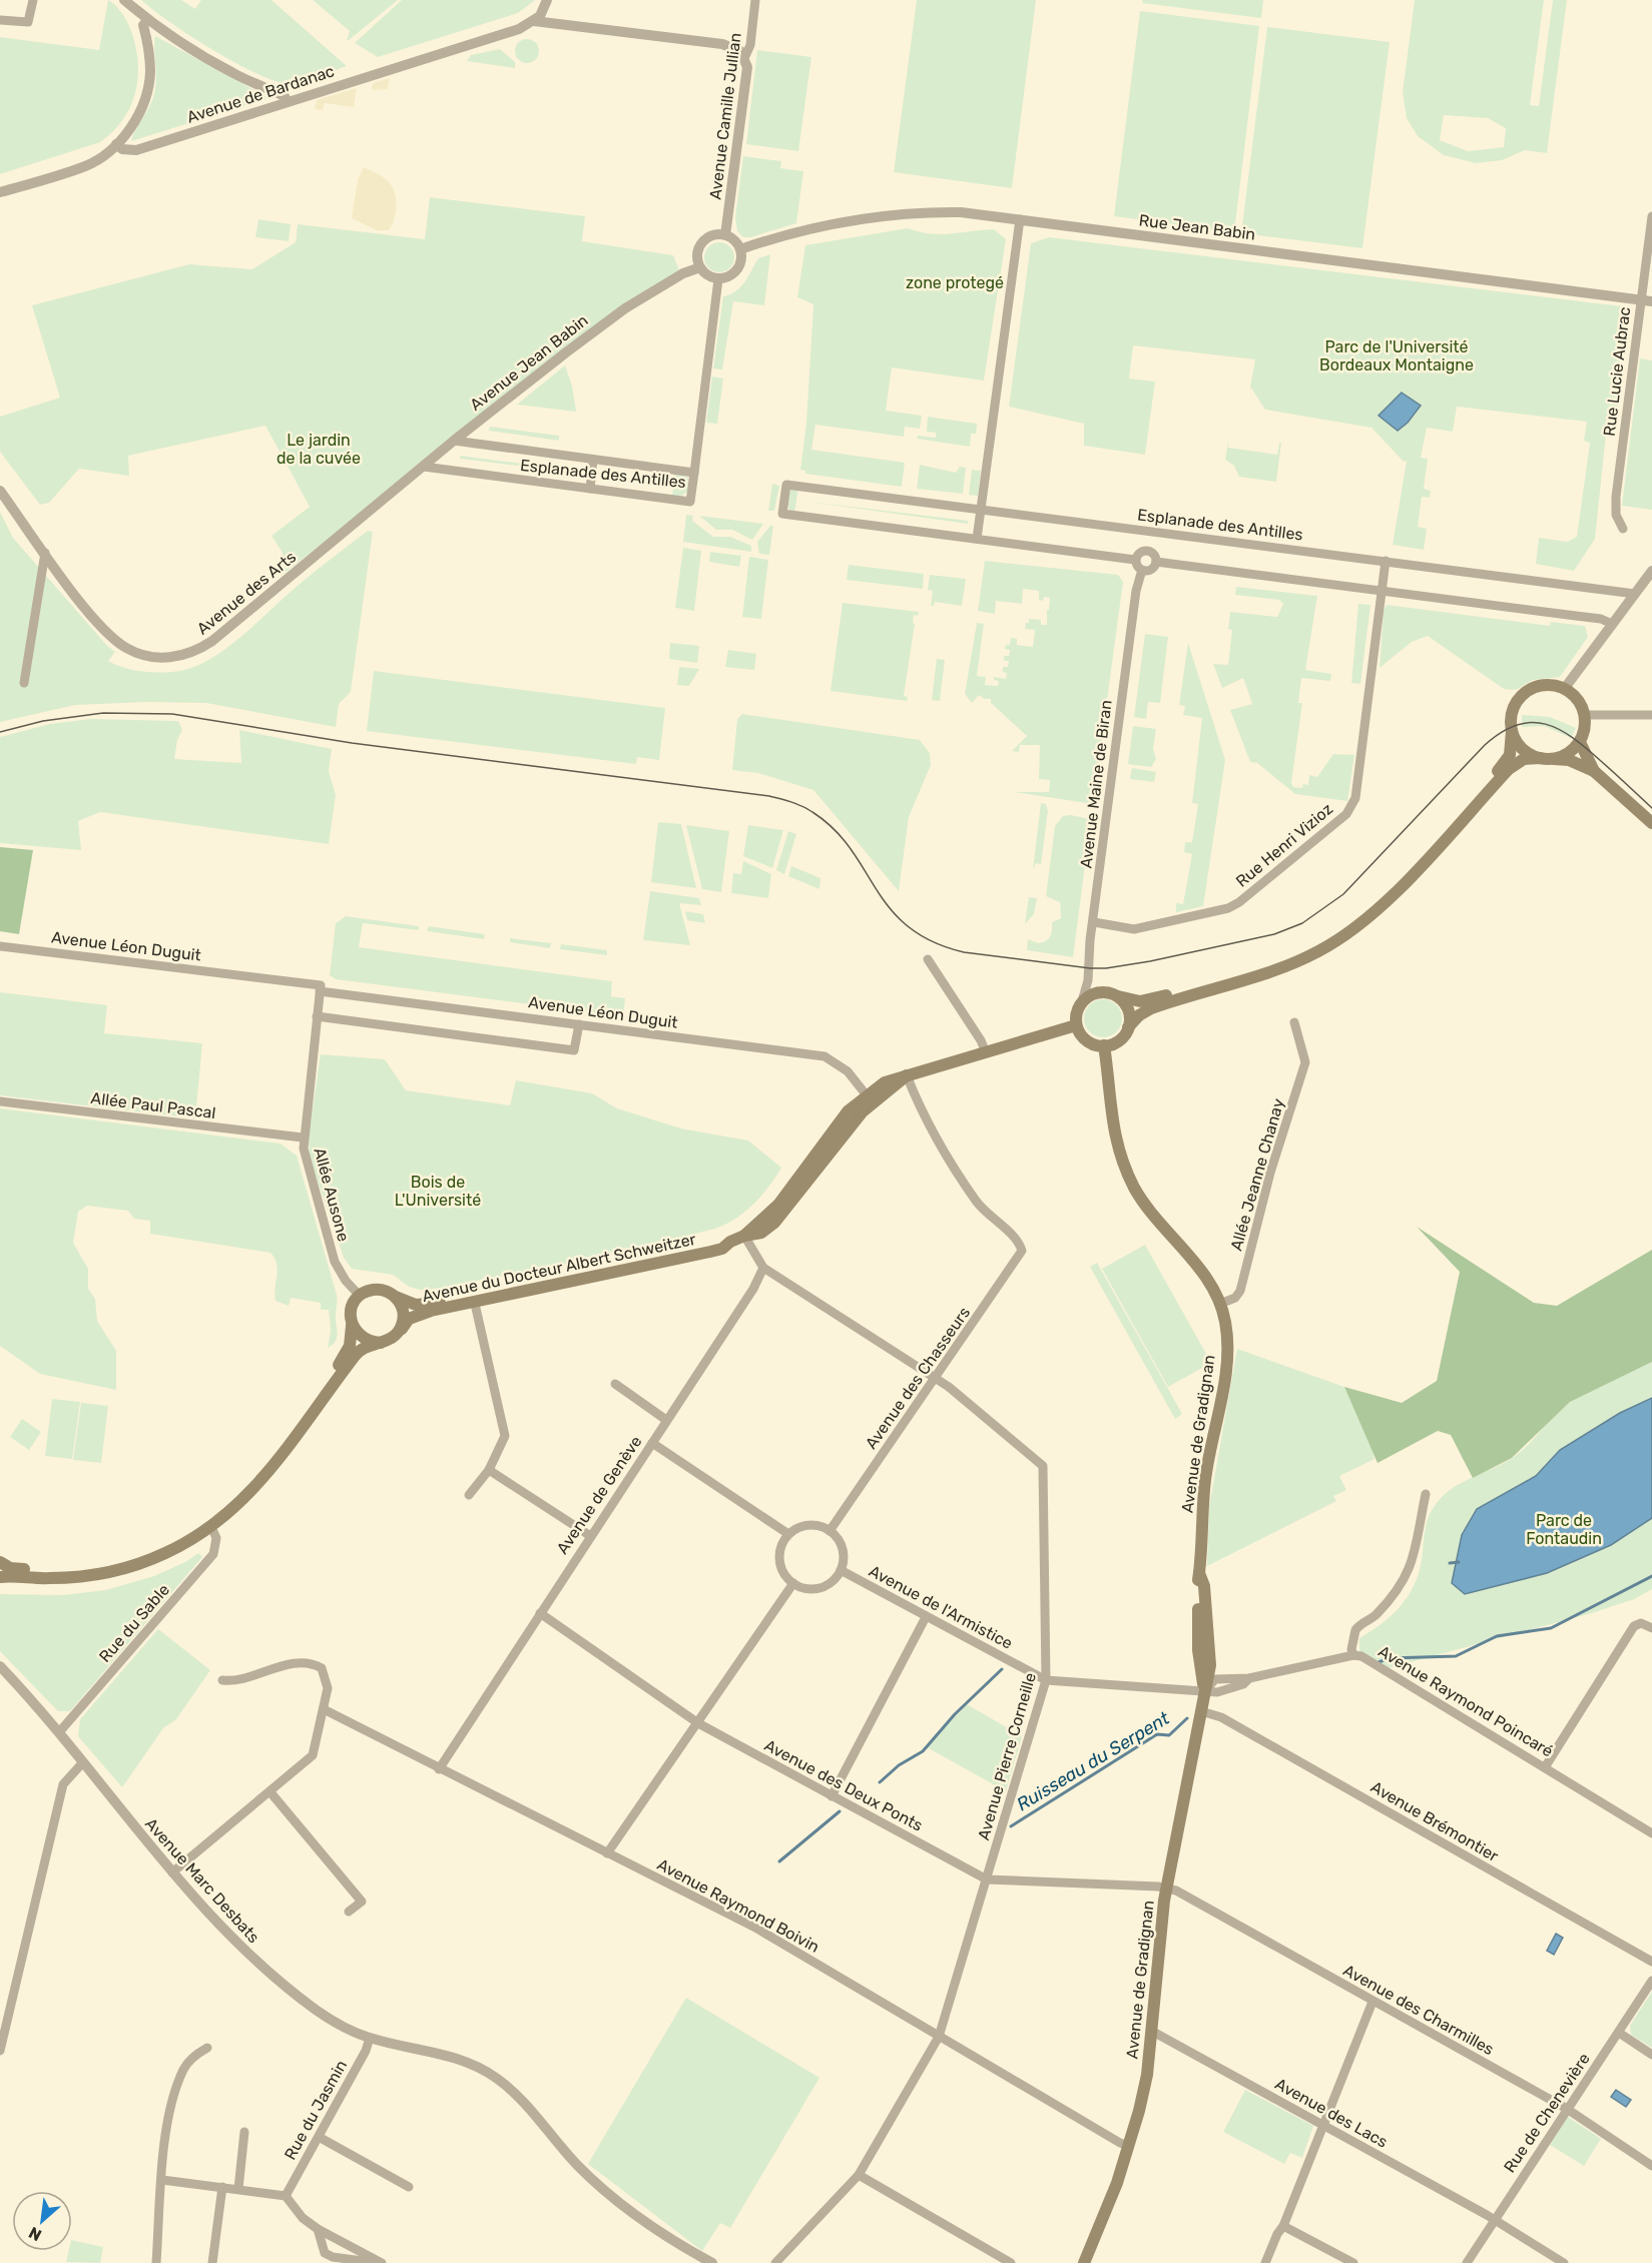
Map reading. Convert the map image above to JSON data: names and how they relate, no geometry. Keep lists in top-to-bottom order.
{
  "streets": {
    "main road": ["Avenue du Docteur Albert Schweitzer", "Avenue de Gradignan"],
    "street": [
      "Avenue de Bardanac",
      "Avenue Camille Jullian",
      "Rue Jean Babin",
      "Avenue Jean Babin",
      "Rue Lucie Aubrac",
      "Esplanade des Antilles",
      "Avenue des Arts",
      "Avenue Maine de Biran",
      "Rue Henri Vizioz",
      "Avenue Léon Duguit",
      "Allée Paul Pascal",
      "Allée Jeanne Chanay",
      "Allée Ausone",
      "Avenue des Chasseurs",
      "Avenue de Genève",
      "Avenue de l'Armistice",
      "Rue du Sable",
      "Avenue Raymond Poincaré",
      "Avenue Pierre Corneille",
      "Avenue des Deux Ponts",
      "Avenue Brémontier",
      "Avenue Marc Desbats",
      "Avenue Raymond Boivin",
      "Avenue des Charmilles",
      "Rue du Jasmin",
      "Avenue des Lacs",
      "Rue de Chenevière"
    ]
  },
  "crossings": [
    ["Avenue Camille Jullian", "Rue Jean Babin"],
    ["Avenue Camille Jullian", "Avenue Jean Babin"],
    ["Rue Jean Babin", "Avenue Jean Babin"],
    ["Rue Jean Babin", "Rue Lucie Aubrac"],
    ["Avenue Jean Babin", "Esplanade des Antilles"],
    ["Avenue Jean Babin", "Avenue des Arts"],
    ["Esplanade des Antilles", "Rue Henri Vizioz"],
    ["Avenue Maine de Biran", "Rue Henri Vizioz"],
    ["Avenue Maine de Biran", "Avenue du Docteur Albert Schweitzer"],
    ["Avenue Maine de Biran", "Avenue de Gradignan"],
    ["Avenue Léon Duguit", "Allée Ausone"],
    ["Avenue Léon Duguit", "Avenue du Docteur Albert Schweitzer"],
    ["Allée Paul Pascal", "Allée Ausone"],
    ["Allée Jeanne Chanay", "Avenue de Gradignan"],
    ["Allée Ausone", "Avenue du Docteur Albert Schweitzer"],
    ["Avenue du Docteur Albert Schweitzer", "Avenue des Chasseurs"],
    ["Avenue du Docteur Albert Schweitzer", "Avenue de Gradignan"],
    ["Avenue des Chasseurs", "Avenue de l'Armistice"],
    ["Avenue des Chasseurs", "Avenue Pierre Corneille"],
    ["Avenue de Gradignan", "Avenue de l'Armistice"],
    ["Avenue de Gradignan", "Avenue Raymond Poincaré"],
    ["Avenue de Gradignan", "Avenue des Deux Ponts"],
    ["Avenue de Gradignan", "Avenue Brémontier"],
    ["Avenue de Gradignan", "Avenue Raymond Boivin"],
    ["Avenue de Gradignan", "Avenue des Charmilles"],
    ["Avenue de Gradignan", "Avenue des Lacs"],
    ["Avenue de Genève", "Avenue Pierre Corneille"],
    ["Avenue de Genève", "Avenue des Deux Ponts"],
    ["Avenue de Genève", "Avenue Raymond Boivin"],
    ["Avenue de l'Armistice", "Avenue Raymond Poincaré"],
    ["Avenue de l'Armistice", "Avenue Pierre Corneille"],
    ["Rue du Sable", "Avenue Marc Desbats"],
    ["Avenue Pierre Corneille", "Avenue des Deux Ponts"],
    ["Avenue Pierre Corneille", "Avenue Raymond Boivin"],
    ["Avenue des Deux Ponts", "Avenue des Charmilles"],
    ["Avenue Marc Desbats", "Rue du Jasmin"],
    ["Avenue des Charmilles", "Rue de Chenevière"],
    ["Avenue des Lacs", "Rue de Chenevière"]
  ],
  "water": ["Ruisseau du Serpent"],
  "parks": [
    "zone protegé",
    "Parc de l'Université Bordeaux Montaigne",
    "Le jardin de la cuvée",
    "Bois de L'Université",
    "Parc de Fontaudin"
  ],
  "north": "bottom left"
}
